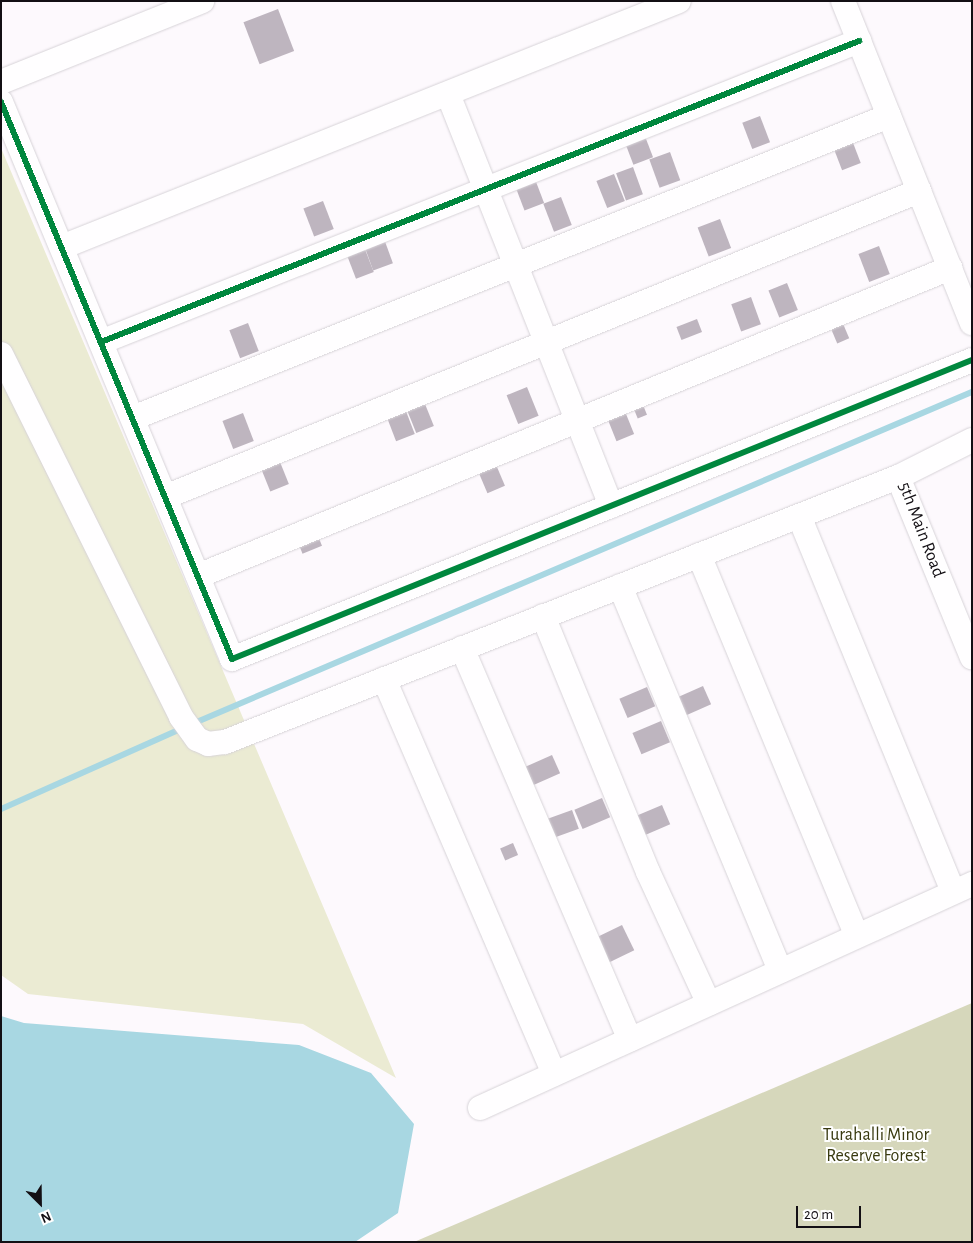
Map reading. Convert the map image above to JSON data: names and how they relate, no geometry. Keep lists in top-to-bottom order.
{
  "streets": {
    "street": ["5th Main Road"]
  },
  "parks": ["Turahalli Minor Reserve Forest"],
  "scale_bar": "20 m",
  "north": "bottom right"
}
